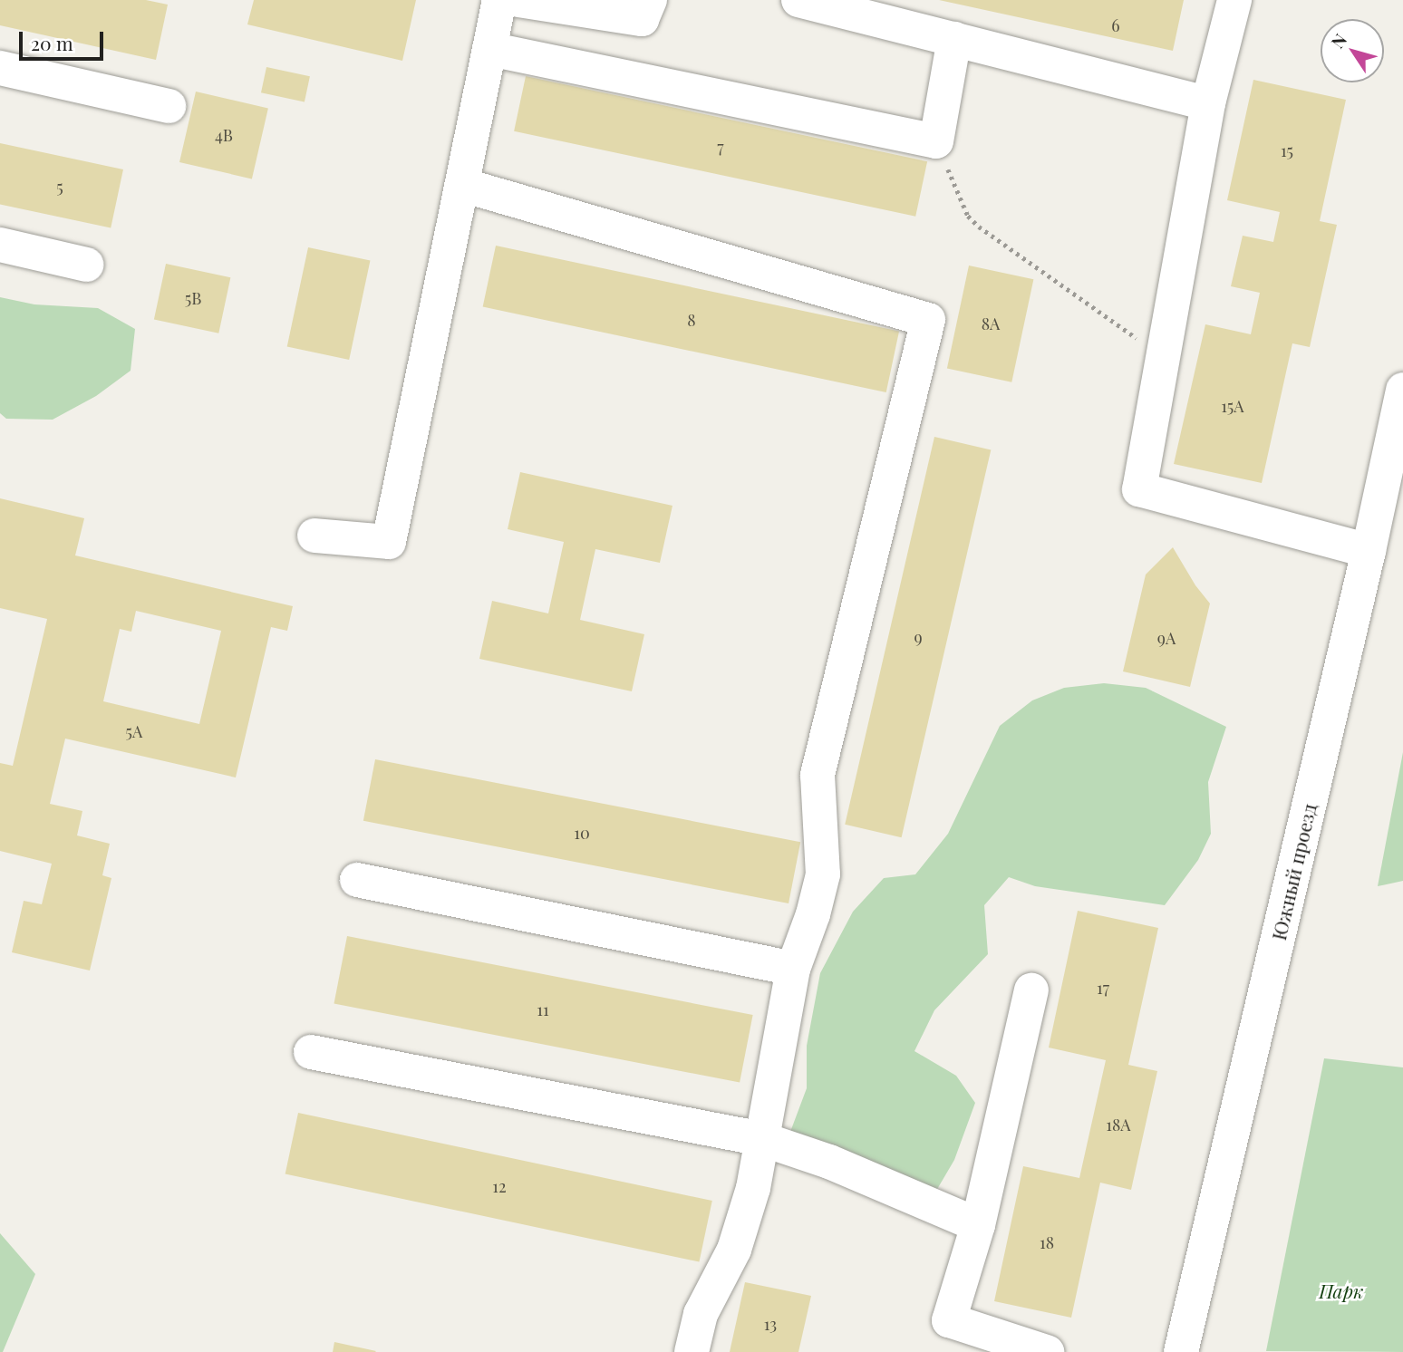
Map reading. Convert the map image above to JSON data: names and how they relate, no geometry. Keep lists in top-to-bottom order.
{
  "streets": {
    "street": ["Южный проезд"]
  },
  "parks": ["Парк"],
  "house_numbers": [
    "6",
    "4В",
    "7",
    "15",
    "5",
    "5В",
    "8",
    "8А",
    "15А",
    "9",
    "9А",
    "5А",
    "10",
    "17",
    "11",
    "18А",
    "12",
    "18",
    "13"
  ],
  "scale_bar": "20 m",
  "north": "top left"
}
